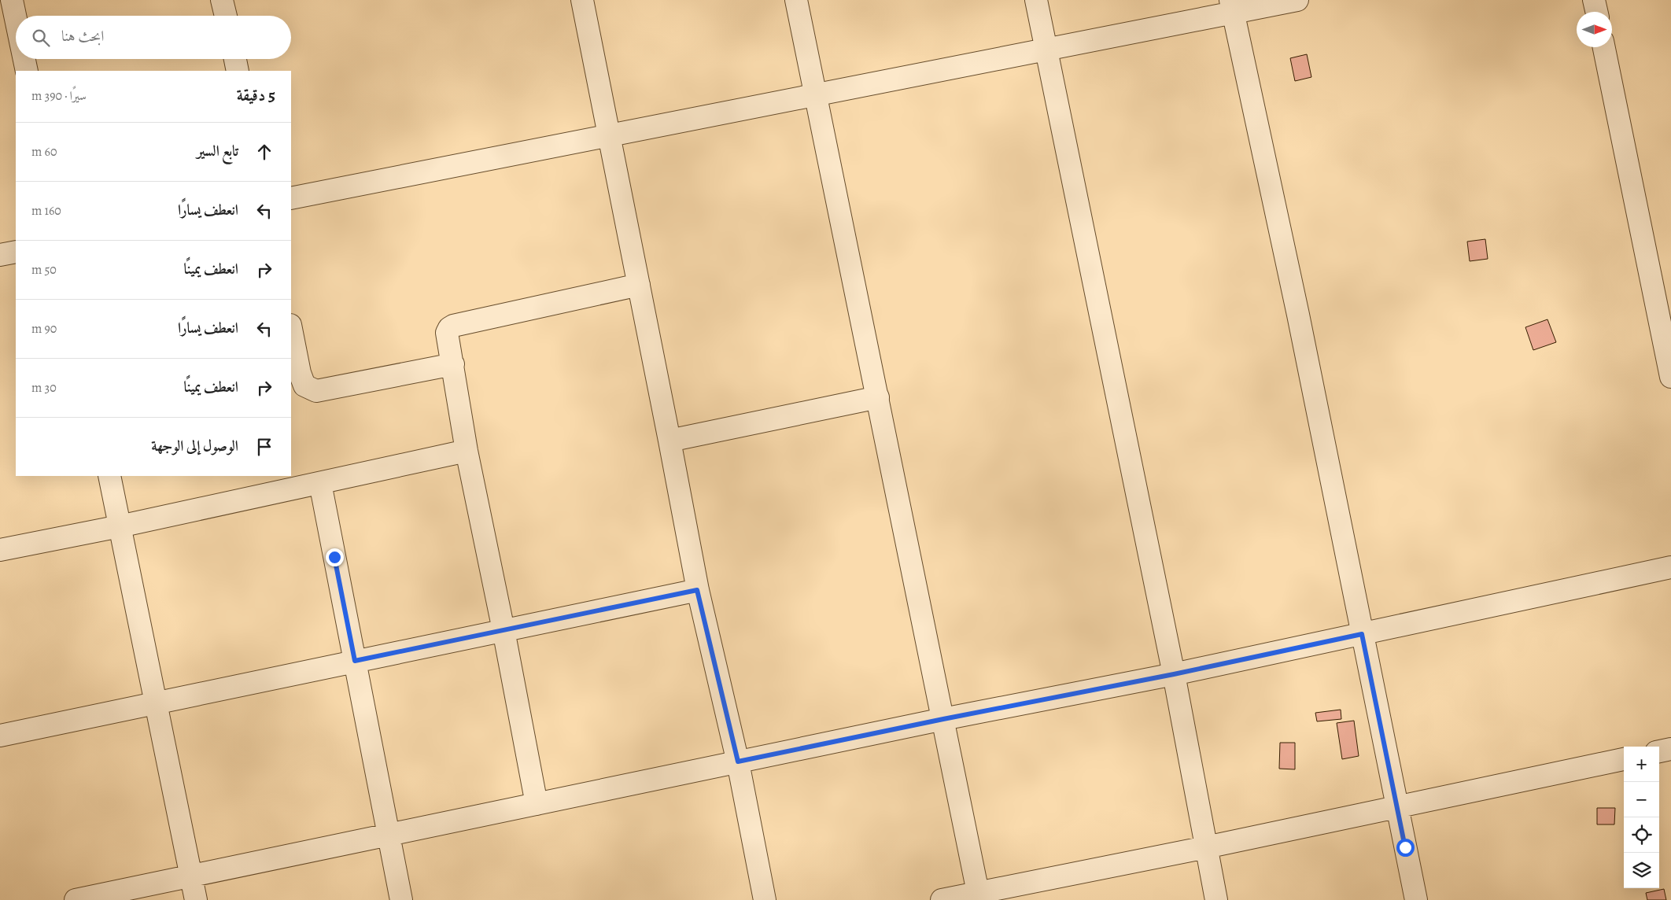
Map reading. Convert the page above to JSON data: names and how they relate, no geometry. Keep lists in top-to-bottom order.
{
  "north": "right",
  "page": {
    "search": "ابحث هنا",
    "heading": ["5 دقيقة", "سيرًا · 390 m"],
    "list": [
      ["تابع السير", "60 m"],
      ["انعطف يسارًا", "160 m"],
      ["انعطف يمينًا", "50 m"],
      ["انعطف يسارًا", "90 m"],
      ["انعطف يمينًا", "30 m"],
      "الوصول إلى الوجهة"
    ],
    "map_buttons": ["+", "−"]
  }
}
